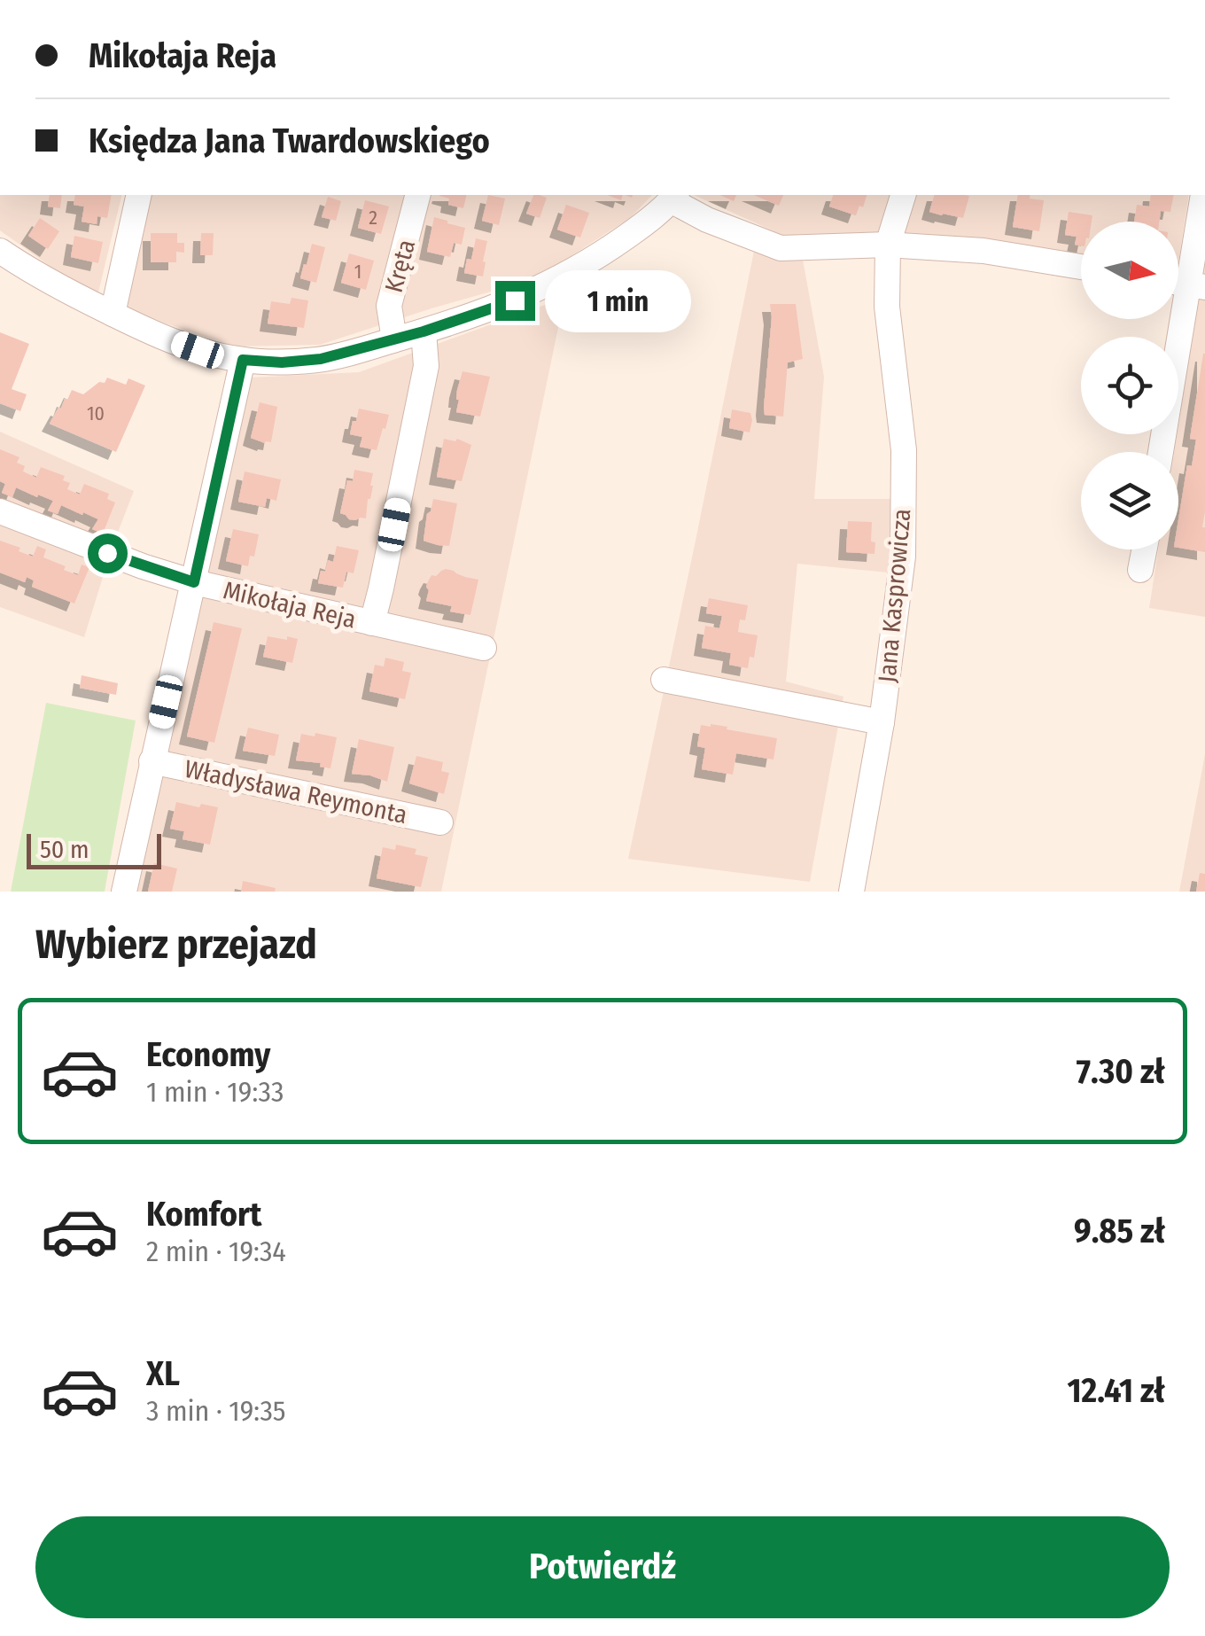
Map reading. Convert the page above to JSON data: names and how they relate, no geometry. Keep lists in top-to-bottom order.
{
  "streets": {
    "street": [
      "Kręta",
      "Jana Kasprowicza",
      "Mikołaja Reja",
      "Władysława Reymonta"
    ]
  },
  "house_numbers": ["2", "1", "10"],
  "scale_bar": "50 m",
  "north": "right",
  "page": {
    "banner": ["Mikołaja Reja", "Księdza Jana Twardowskiego"],
    "bubble": "1 min",
    "scale": "50 m",
    "heading": "Wybierz przejazd",
    "list": [
      {
        "name": "Economy",
        "note": "1 min · 19:33",
        "value": "7.30 zł"
      },
      {
        "name": "Komfort",
        "note": "2 min · 19:34",
        "value": "9.85 zł"
      },
      {
        "name": "XL",
        "note": "3 min · 19:35",
        "value": "12.41 zł"
      }
    ],
    "buttons": "Potwierdź"
  }
}
